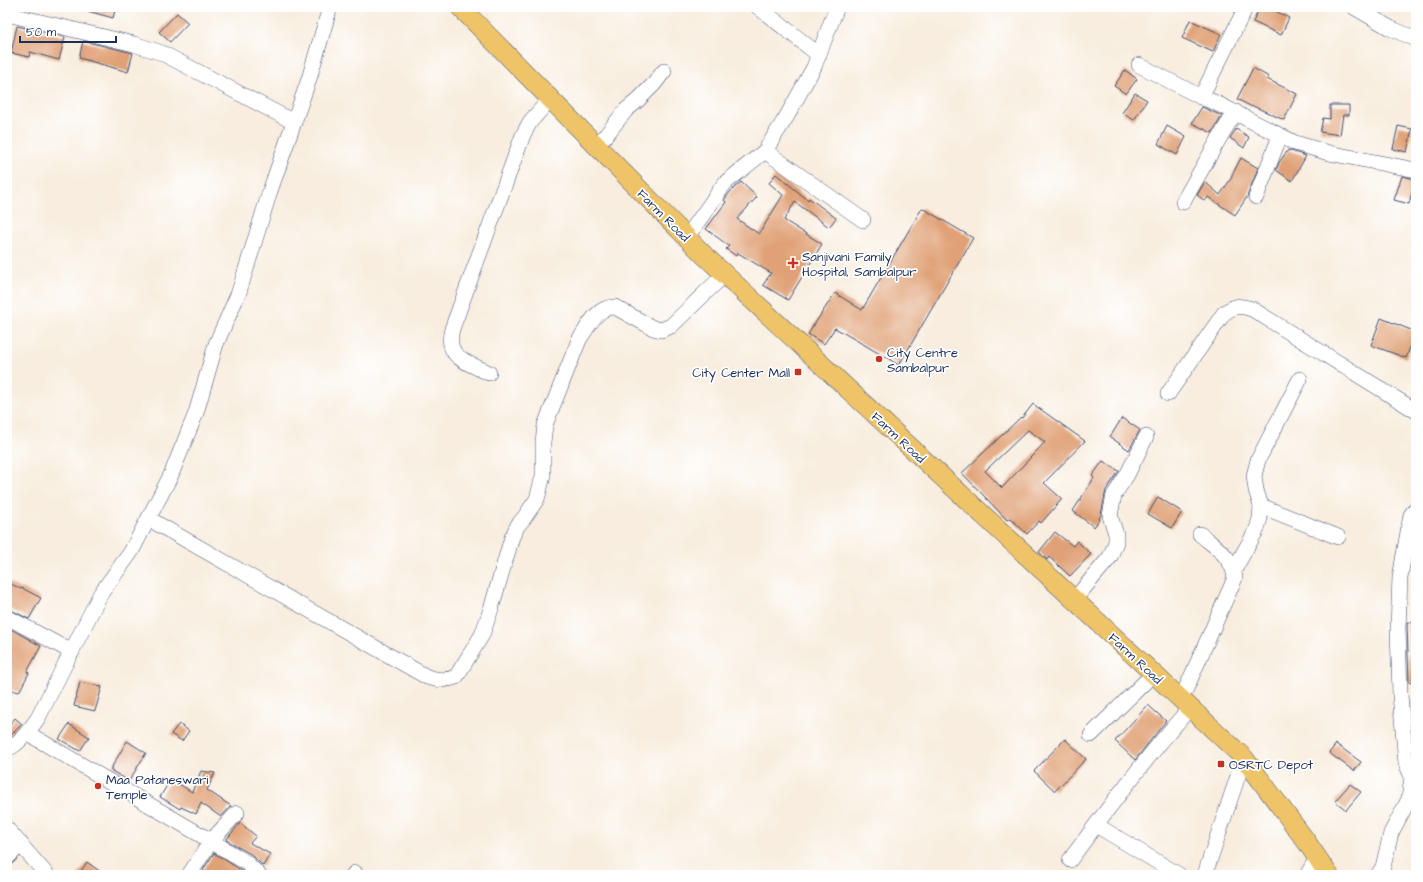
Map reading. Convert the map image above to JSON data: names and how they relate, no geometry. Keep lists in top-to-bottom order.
{
  "streets": {
    "main road": ["Farm Road"]
  },
  "places": {
    "health": ["Sanjivani Family Hospital, Sambalpur"],
    "other": ["City Centre Sambalpur", "Maa Pataneswari Temple"],
    "transit": ["City Center Mall", "OSRTC Depot"]
  },
  "scale_bar": "50 m"
}
